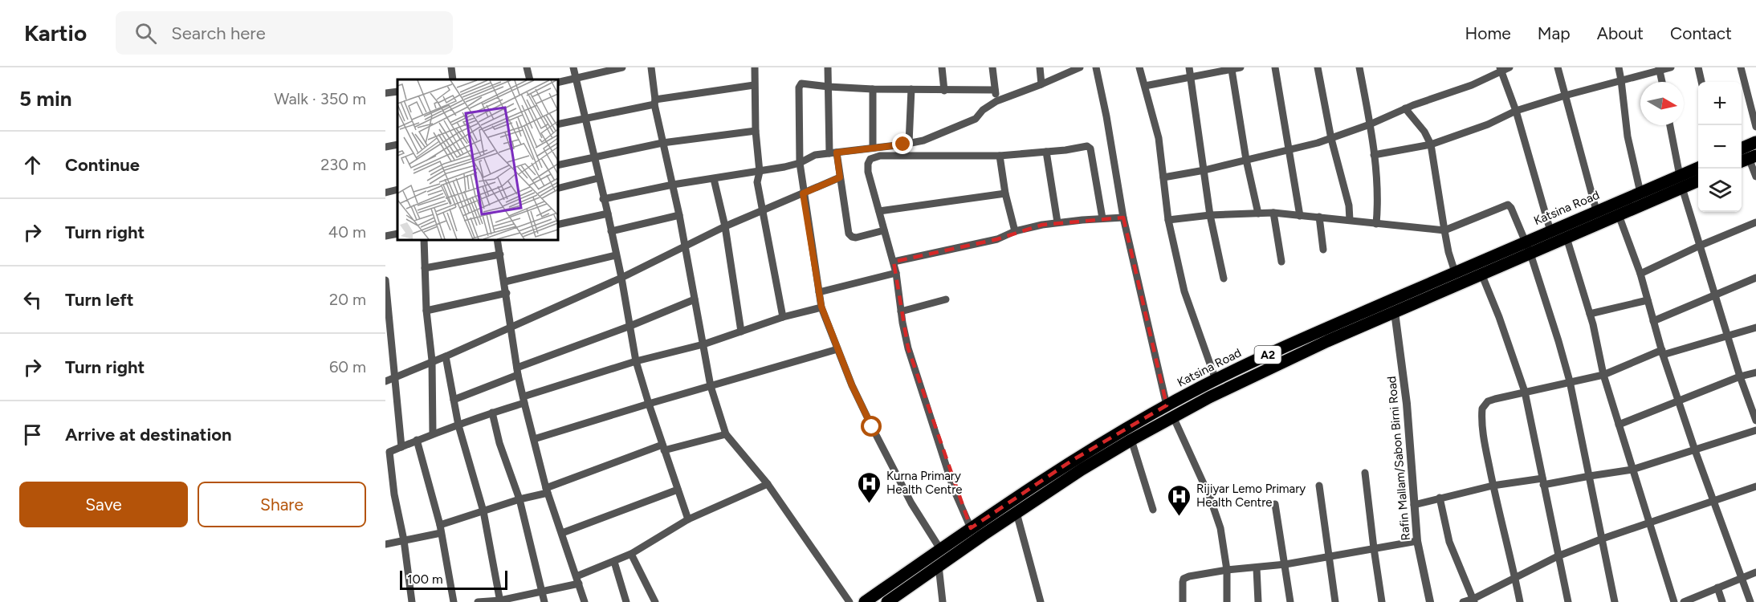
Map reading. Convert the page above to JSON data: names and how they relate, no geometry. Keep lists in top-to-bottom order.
{
  "streets": {
    "highway": ["Katsina Road", "A2"],
    "street": ["Rafin Mallam/Sabon Birni Road"]
  },
  "crossings": [
    ["Katsina Road", "Rafin Mallam/Sabon Birni Road"]
  ],
  "places": {
    "hospital": ["Kurna Primary Health Centre", "Rijiyar Lemo Primary Health Centre"]
  },
  "scale_bar": "100 m",
  "north": "right",
  "page": {
    "header": "Kartio",
    "search": "Search here",
    "nav": [
      "Home",
      "Map",
      "About",
      "Contact"
    ],
    "heading": ["5 min", "Walk · 350 m"],
    "map_buttons": ["+", "−"],
    "list": [
      ["Continue", "230 m"],
      ["Turn right", "40 m"],
      ["Turn left", "20 m"],
      ["Turn right", "60 m"],
      "Arrive at destination"
    ],
    "buttons": ["Save", "Share"],
    "scale": "100 m"
  }
}
